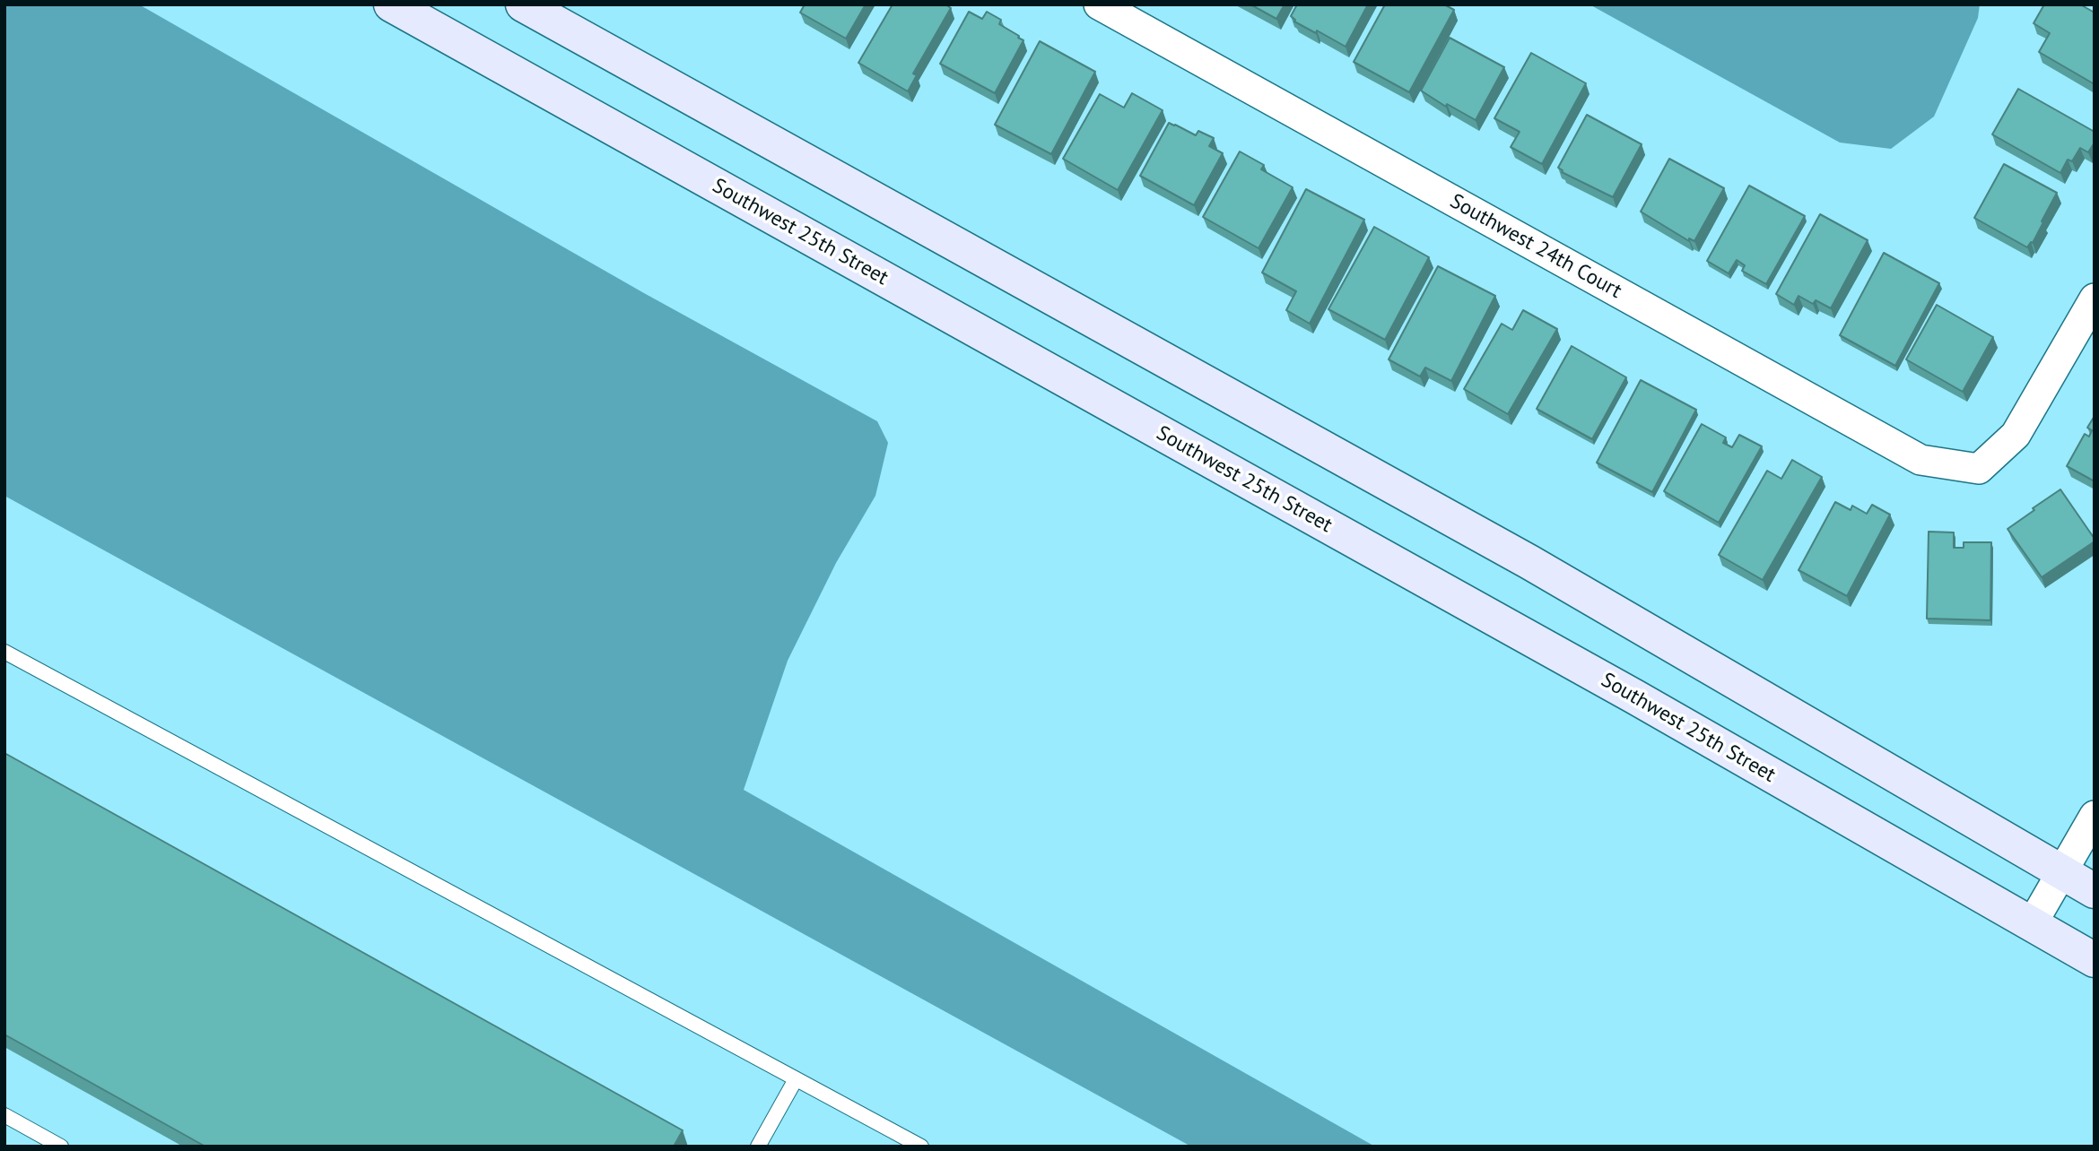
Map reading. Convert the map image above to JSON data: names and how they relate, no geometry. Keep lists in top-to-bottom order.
{
  "streets": {
    "street": ["Southwest 25th Street", "Southwest 24th Court"]
  }
}
